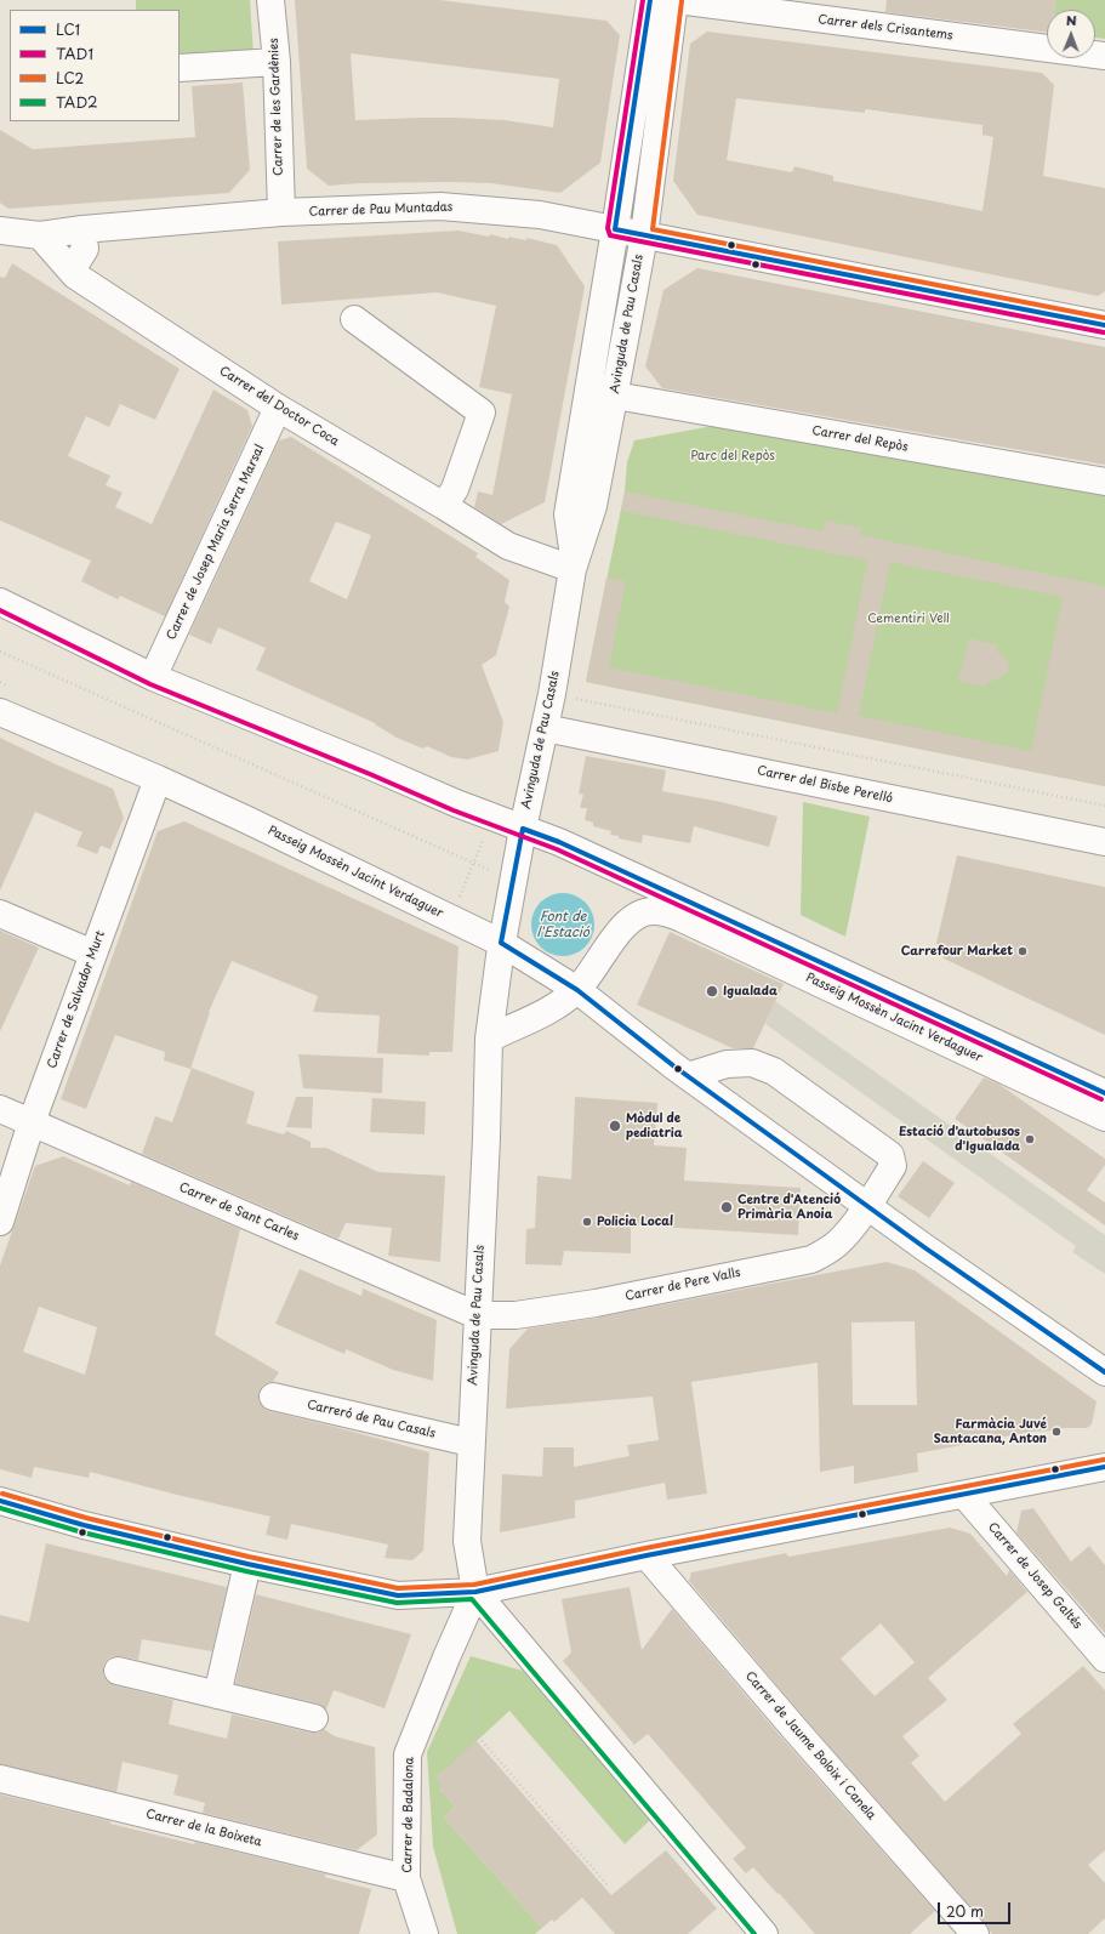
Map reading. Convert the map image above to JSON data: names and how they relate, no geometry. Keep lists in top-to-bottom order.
{
  "streets": {
    "street": [
      "Carrer dels Crisantems",
      "Carrer de les Gardènies",
      "Carrer de Pau Muntadas",
      "Avinguda de Pau Casals",
      "Carrer del Doctor Coca",
      "Carrer del Repòs",
      "Carrer de Josep Maria Serra Marsal",
      "Carrer del Bisbe Perelló",
      "Passeig Mossèn Jacint Verdaguer",
      "Carrer de Salvador Murt",
      "Carrer de Sant Carles",
      "Carrer de Pere Valls",
      "Carreró de Pau Casals",
      "Carrer de Josep Galtés",
      "Carrer de Jaume Boloix i Canela",
      "Carrer de Badalona",
      "Carrer de la Boixeta"
    ]
  },
  "crossings": [
    ["Carrer dels Crisantems", "Avinguda de Pau Casals"],
    ["Carrer de les Gardènies", "Carrer de Pau Muntadas"],
    ["Carrer de Pau Muntadas", "Avinguda de Pau Casals"],
    ["Carrer de Pau Muntadas", "Carrer del Doctor Coca"],
    ["Avinguda de Pau Casals", "Carrer del Doctor Coca"],
    ["Avinguda de Pau Casals", "Carrer del Repòs"],
    ["Avinguda de Pau Casals", "Carrer del Bisbe Perelló"],
    ["Avinguda de Pau Casals", "Passeig Mossèn Jacint Verdaguer"],
    ["Avinguda de Pau Casals", "Carrer de Sant Carles"],
    ["Avinguda de Pau Casals", "Carrer de Pere Valls"],
    ["Avinguda de Pau Casals", "Carreró de Pau Casals"],
    ["Avinguda de Pau Casals", "Carrer de Badalona"],
    ["Carrer del Doctor Coca", "Carrer de Josep Maria Serra Marsal"],
    ["Carrer de Josep Maria Serra Marsal", "Passeig Mossèn Jacint Verdaguer"],
    ["Passeig Mossèn Jacint Verdaguer", "Carrer de Salvador Murt"],
    ["Passeig Mossèn Jacint Verdaguer", "Carrer de Pere Valls"],
    ["Carrer de Salvador Murt", "Carrer de Sant Carles"],
    ["Carrer de Sant Carles", "Carrer de Pere Valls"],
    ["Carrer de Badalona", "Carrer de la Boixeta"]
  ],
  "water": ["Font de l'Estació"],
  "parks": ["Parc del Repòs", "Cementiri Vell"],
  "places": [
    "Carrefour Market",
    "Igualada",
    "Mòdul de pediatria",
    "Estació d'autobusos d'Igualada",
    "Centre d'Atenció Primària Anoia",
    "Policia Local",
    "Farmàcia Juvé Santacana, Anton"
  ],
  "lines": [
    "transit line LC1",
    "transit line TAD1",
    "transit line LC2",
    "transit line TAD2"
  ],
  "legend": [
    "LC1",
    "TAD1",
    "LC2",
    "TAD2"
  ],
  "scale_bar": "20 m",
  "north": "top"
}
